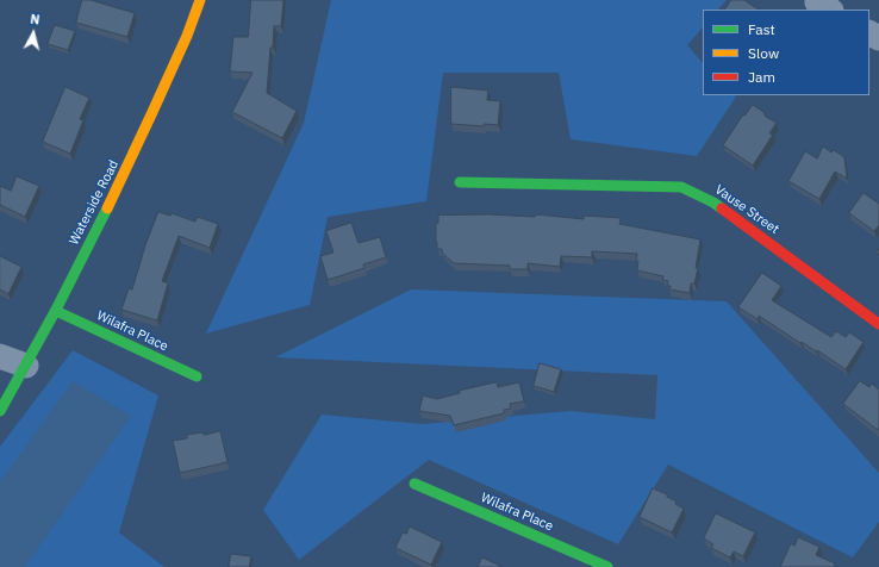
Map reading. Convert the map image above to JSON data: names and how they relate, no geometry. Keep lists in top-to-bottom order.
{
  "streets": {
    "street": ["Waterside Road", "Vause Street", "Wilafra Place"]
  },
  "crossings": [
    ["Waterside Road", "Wilafra Place"]
  ],
  "legend": ["Fast", "Slow", "Jam"],
  "north": "top"
}
